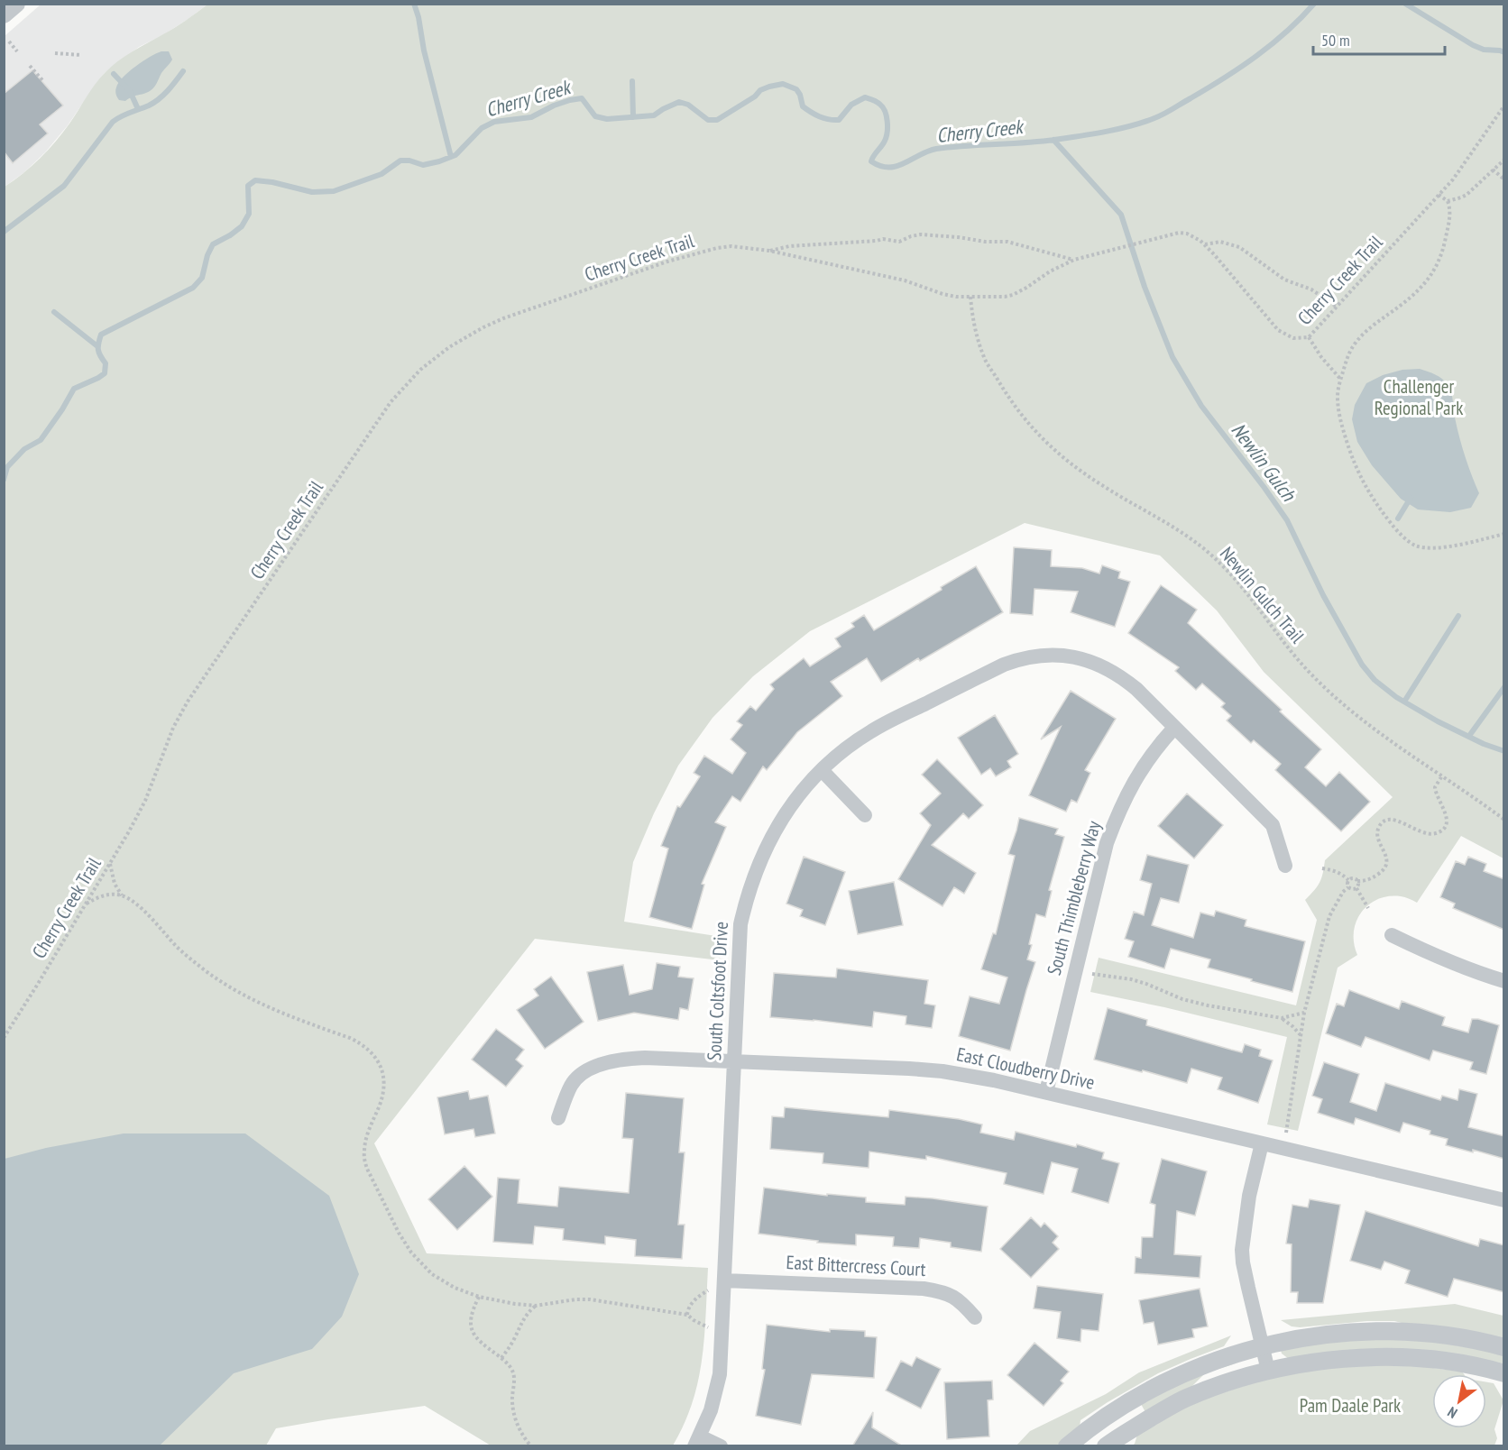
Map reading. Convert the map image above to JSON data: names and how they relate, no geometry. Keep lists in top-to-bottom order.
{
  "streets": {
    "street": [
      "South Thimbleberry Way",
      "South Coltsfoot Drive",
      "East Cloudberry Drive",
      "East Bittercress Court"
    ],
    "path": ["Cherry Creek Trail", "Newlin Gulch Trail"]
  },
  "crossings": [
    ["Cherry Creek Trail", "Newlin Gulch Trail"],
    ["South Thimbleberry Way", "South Coltsfoot Drive"],
    ["South Thimbleberry Way", "East Cloudberry Drive"],
    ["South Coltsfoot Drive", "East Cloudberry Drive"],
    ["South Coltsfoot Drive", "East Bittercress Court"]
  ],
  "water": ["Cherry Creek", "Newlin Gulch"],
  "parks": ["Challenger Regional Park", "Pam Daale Park"],
  "scale_bar": "50 m",
  "north": "bottom left"
}
